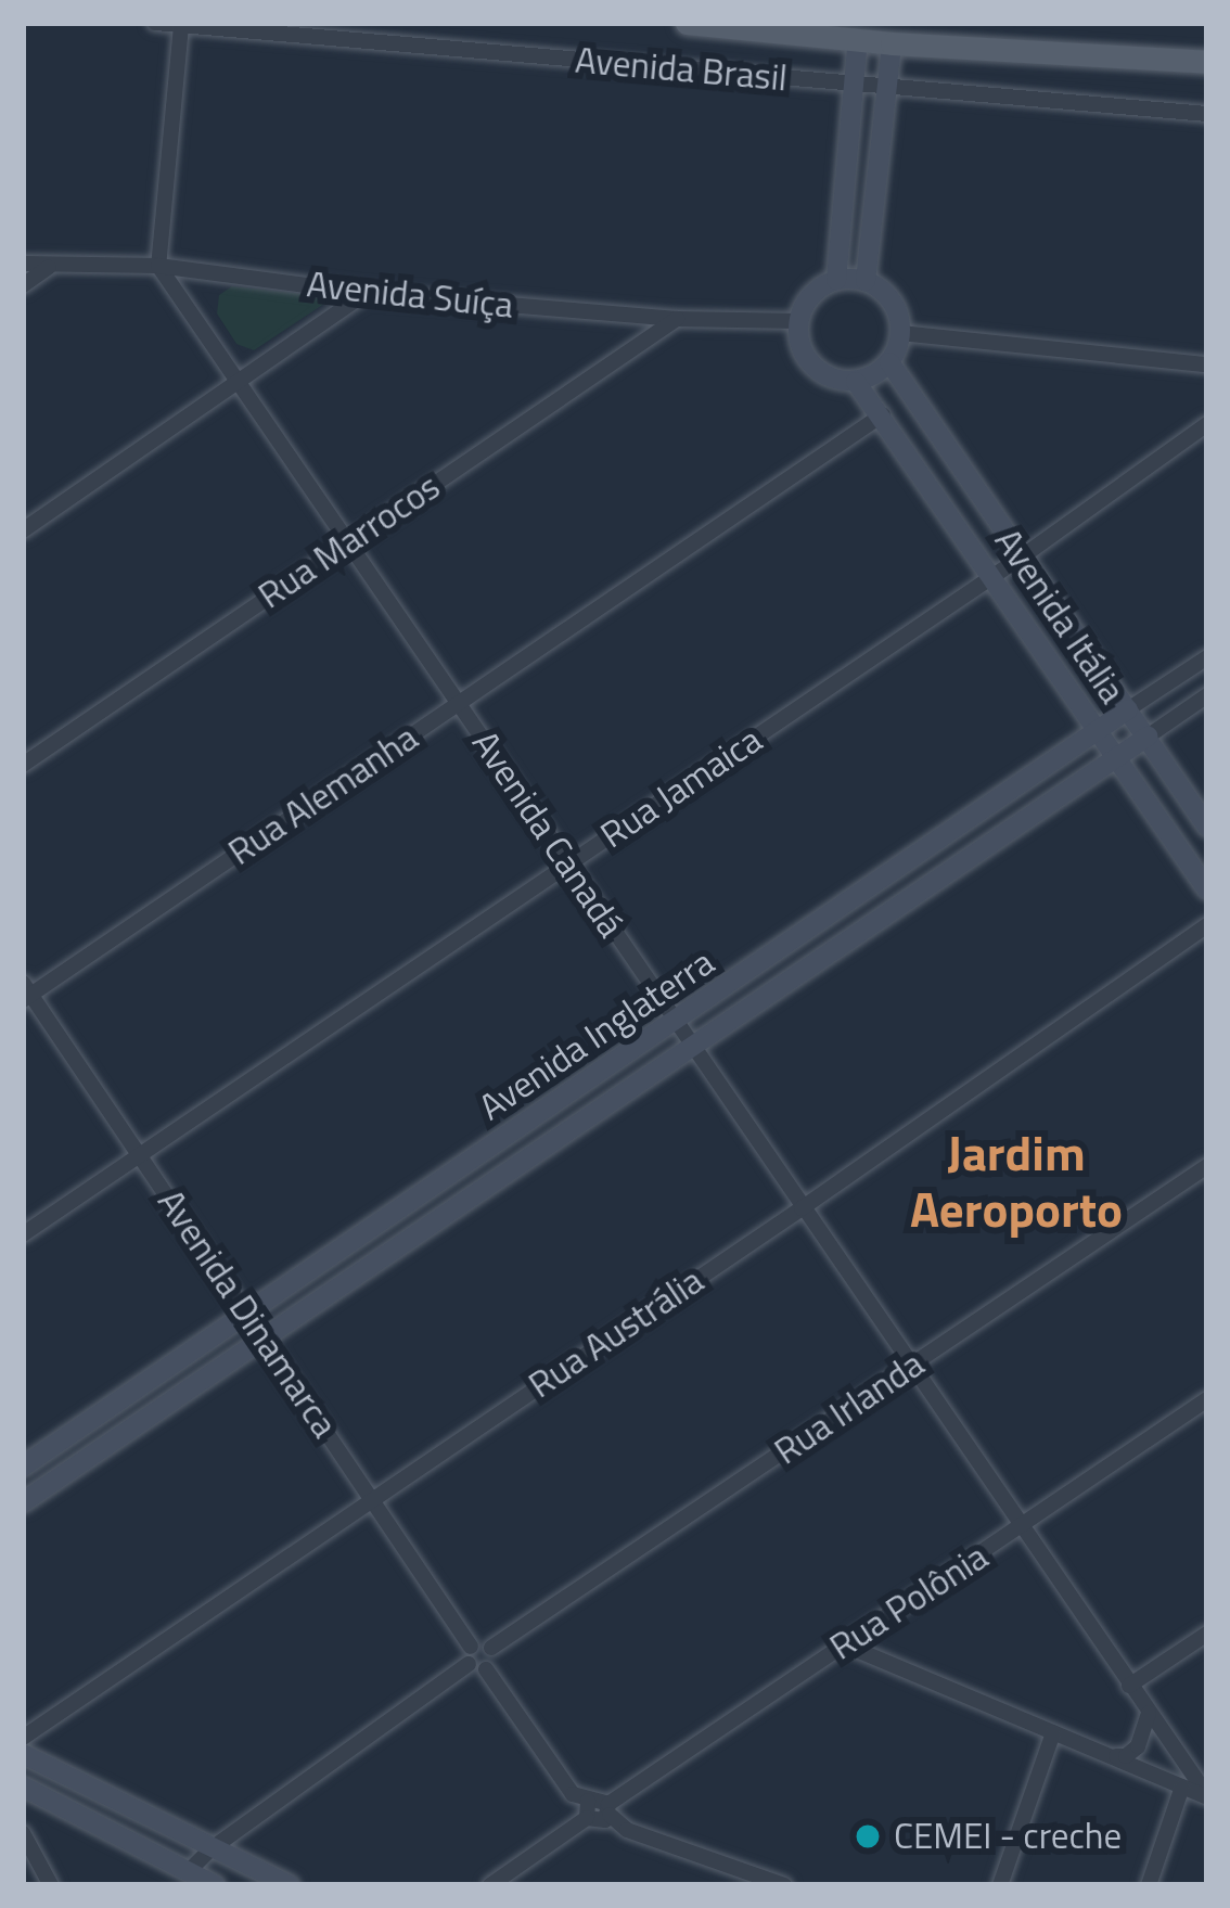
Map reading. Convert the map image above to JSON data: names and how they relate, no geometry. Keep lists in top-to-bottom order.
{
  "streets": {
    "street": [
      "Avenida Brasil",
      "Avenida Suíça",
      "Rua Marrocos",
      "Avenida Itália",
      "Rua Jamaica",
      "Rua Alemanha",
      "Avenida Canadá",
      "Avenida Inglaterra",
      "Avenida Dinamarca",
      "Rua Austrália",
      "Rua Irlanda",
      "Rua Polônia"
    ]
  },
  "crossings": [
    ["Avenida Suíça", "Rua Marrocos"],
    ["Avenida Suíça", "Avenida Itália"],
    ["Avenida Suíça", "Avenida Canadá"],
    ["Rua Marrocos", "Avenida Canadá"],
    ["Avenida Itália", "Rua Jamaica"],
    ["Avenida Itália", "Rua Alemanha"],
    ["Avenida Itália", "Avenida Inglaterra"],
    ["Rua Jamaica", "Avenida Canadá"],
    ["Rua Jamaica", "Avenida Dinamarca"],
    ["Rua Alemanha", "Avenida Canadá"],
    ["Rua Alemanha", "Avenida Dinamarca"],
    ["Avenida Canadá", "Avenida Inglaterra"],
    ["Avenida Canadá", "Rua Austrália"],
    ["Avenida Canadá", "Rua Irlanda"],
    ["Avenida Canadá", "Rua Polônia"],
    ["Avenida Inglaterra", "Avenida Dinamarca"],
    ["Avenida Dinamarca", "Rua Austrália"]
  ],
  "districts": ["Jardim Aeroporto"],
  "places": ["CEMEI - creche"]
}
